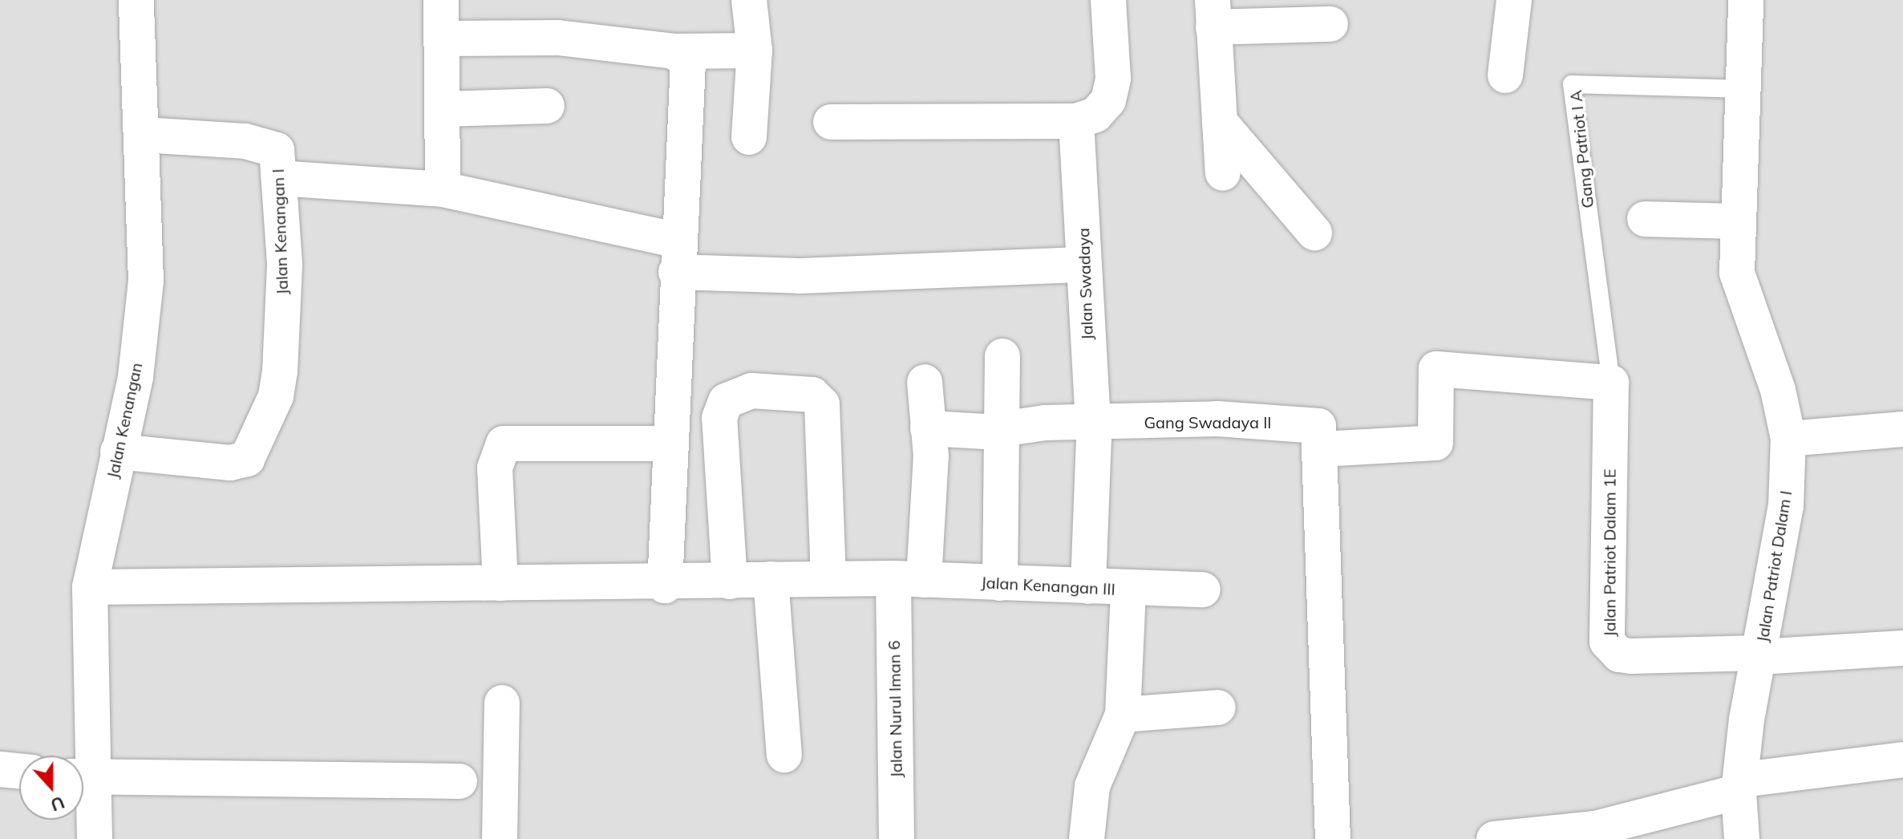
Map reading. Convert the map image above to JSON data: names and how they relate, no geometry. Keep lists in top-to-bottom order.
{
  "streets": {
    "street": [
      "Jalan Kenangan I",
      "Jalan Swadaya",
      "Jalan Kenangan",
      "Gang Swadaya II",
      "Jalan Patriot Dalam 1E",
      "Jalan Patriot Dalam I",
      "Jalan Kenangan III",
      "Jalan Nurul Iman 6"
    ],
    "lane": ["Gang Patriot I A"]
  },
  "crossings": [
    ["Gang Patriot I A", "Jalan Patriot Dalam 1E"],
    ["Gang Patriot I A", "Jalan Patriot Dalam I"],
    ["Jalan Kenangan I", "Jalan Kenangan"],
    ["Jalan Swadaya", "Gang Swadaya II"],
    ["Jalan Swadaya", "Jalan Kenangan III"],
    ["Jalan Kenangan", "Jalan Kenangan III"],
    ["Jalan Patriot Dalam 1E", "Jalan Patriot Dalam I"],
    ["Jalan Kenangan III", "Jalan Nurul Iman 6"]
  ],
  "north": "bottom"
}
